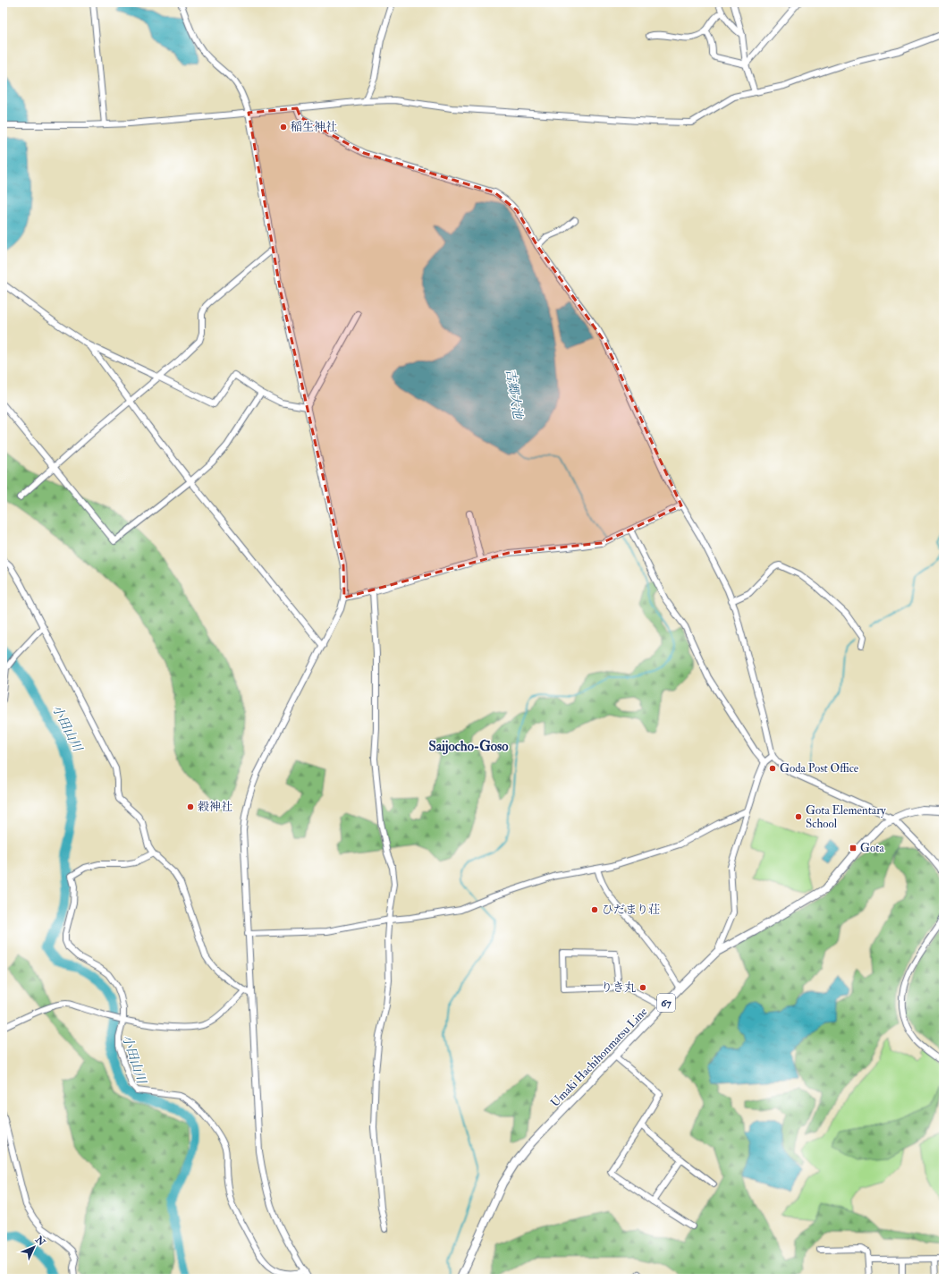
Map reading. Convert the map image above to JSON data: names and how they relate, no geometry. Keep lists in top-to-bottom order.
{
  "streets": {
    "main road": ["67", "Umaki Hachihonmatsu Line"]
  },
  "districts": ["Saijocho-Goso"],
  "water": ["吉郷大池", "小田山川"],
  "places": {
    "other": [
      "稲生神社",
      "Goda Post Office",
      "穀神社",
      "Gota Elementary School",
      "ひだまり荘",
      "りき丸"
    ],
    "transit": ["Gota"]
  },
  "north": "top right"
}
